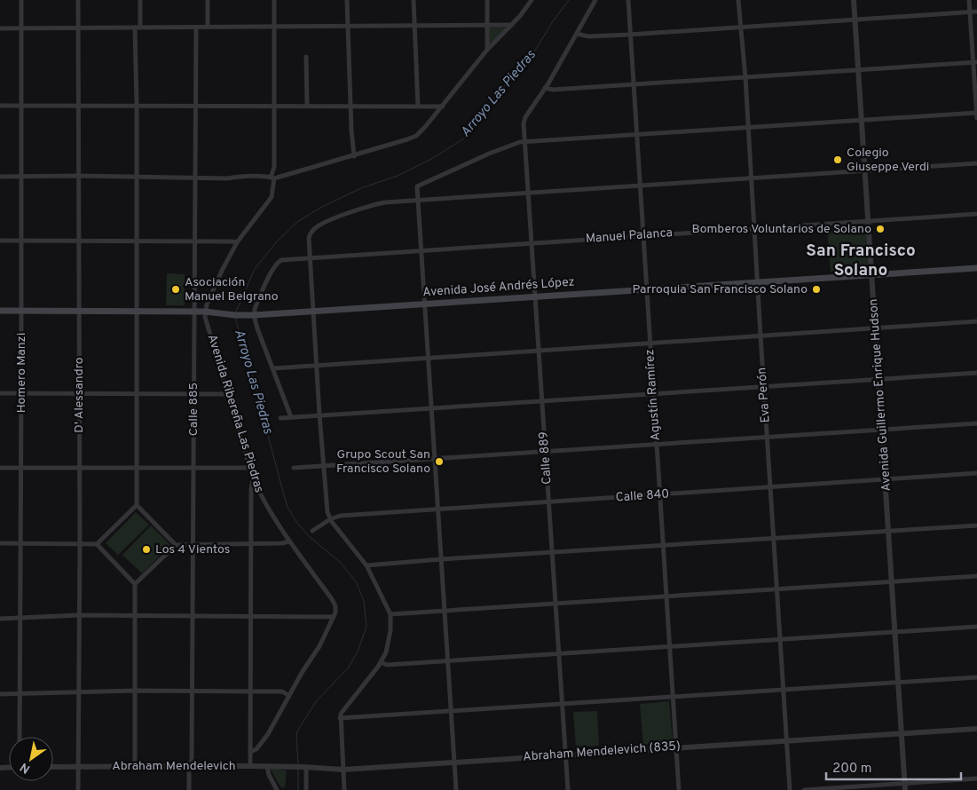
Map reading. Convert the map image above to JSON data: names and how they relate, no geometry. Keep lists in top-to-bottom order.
{
  "streets": {
    "main road": ["Avenida José Andrés López"],
    "street": [
      "Manuel Palanca",
      "Homero Manzi",
      "D' Alessandro",
      "Agustín Ramírez",
      "Eva Perón",
      "Avenida Guillermo Enrique Hudson",
      "Calle 885",
      "Avenida Ribereña Las Piedras",
      "Calle 889",
      "Calle 840",
      "Abraham Mendelevich (835)",
      "Abraham Mendelevich"
    ]
  },
  "crossings": [
    ["Manuel Palanca", "Avenida José Andrés López"],
    ["Manuel Palanca", "Agustín Ramírez"],
    ["Manuel Palanca", "Eva Perón"],
    ["Manuel Palanca", "Avenida Guillermo Enrique Hudson"],
    ["Manuel Palanca", "Calle 889"],
    ["Avenida José Andrés López", "Homero Manzi"],
    ["Avenida José Andrés López", "D' Alessandro"],
    ["Avenida José Andrés López", "Agustín Ramírez"],
    ["Avenida José Andrés López", "Eva Perón"],
    ["Avenida José Andrés López", "Avenida Guillermo Enrique Hudson"],
    ["Avenida José Andrés López", "Calle 885"],
    ["Avenida José Andrés López", "Avenida Ribereña Las Piedras"],
    ["Avenida José Andrés López", "Calle 889"],
    ["D' Alessandro", "Abraham Mendelevich"],
    ["Agustín Ramírez", "Calle 840"],
    ["Agustín Ramírez", "Abraham Mendelevich (835)"],
    ["Eva Perón", "Calle 840"],
    ["Eva Perón", "Abraham Mendelevich (835)"],
    ["Avenida Guillermo Enrique Hudson", "Calle 840"],
    ["Avenida Guillermo Enrique Hudson", "Abraham Mendelevich (835)"],
    ["Calle 885", "Abraham Mendelevich"],
    ["Calle 889", "Calle 840"],
    ["Calle 889", "Abraham Mendelevich (835)"],
    ["Abraham Mendelevich (835)", "Abraham Mendelevich"]
  ],
  "districts": ["San Francisco Solano"],
  "water": ["Arroyo Las Piedras"],
  "places": [
    "Colegio Giuseppe Verdi",
    "Bomberos Voluntarios de Solano",
    "Asociación Manuel Belgrano",
    "Parroquia San Francisco Solano",
    "Grupo Scout San Francisco Solano",
    "Los 4 Vientos"
  ],
  "scale_bar": "200 m",
  "north": "bottom left"
}
